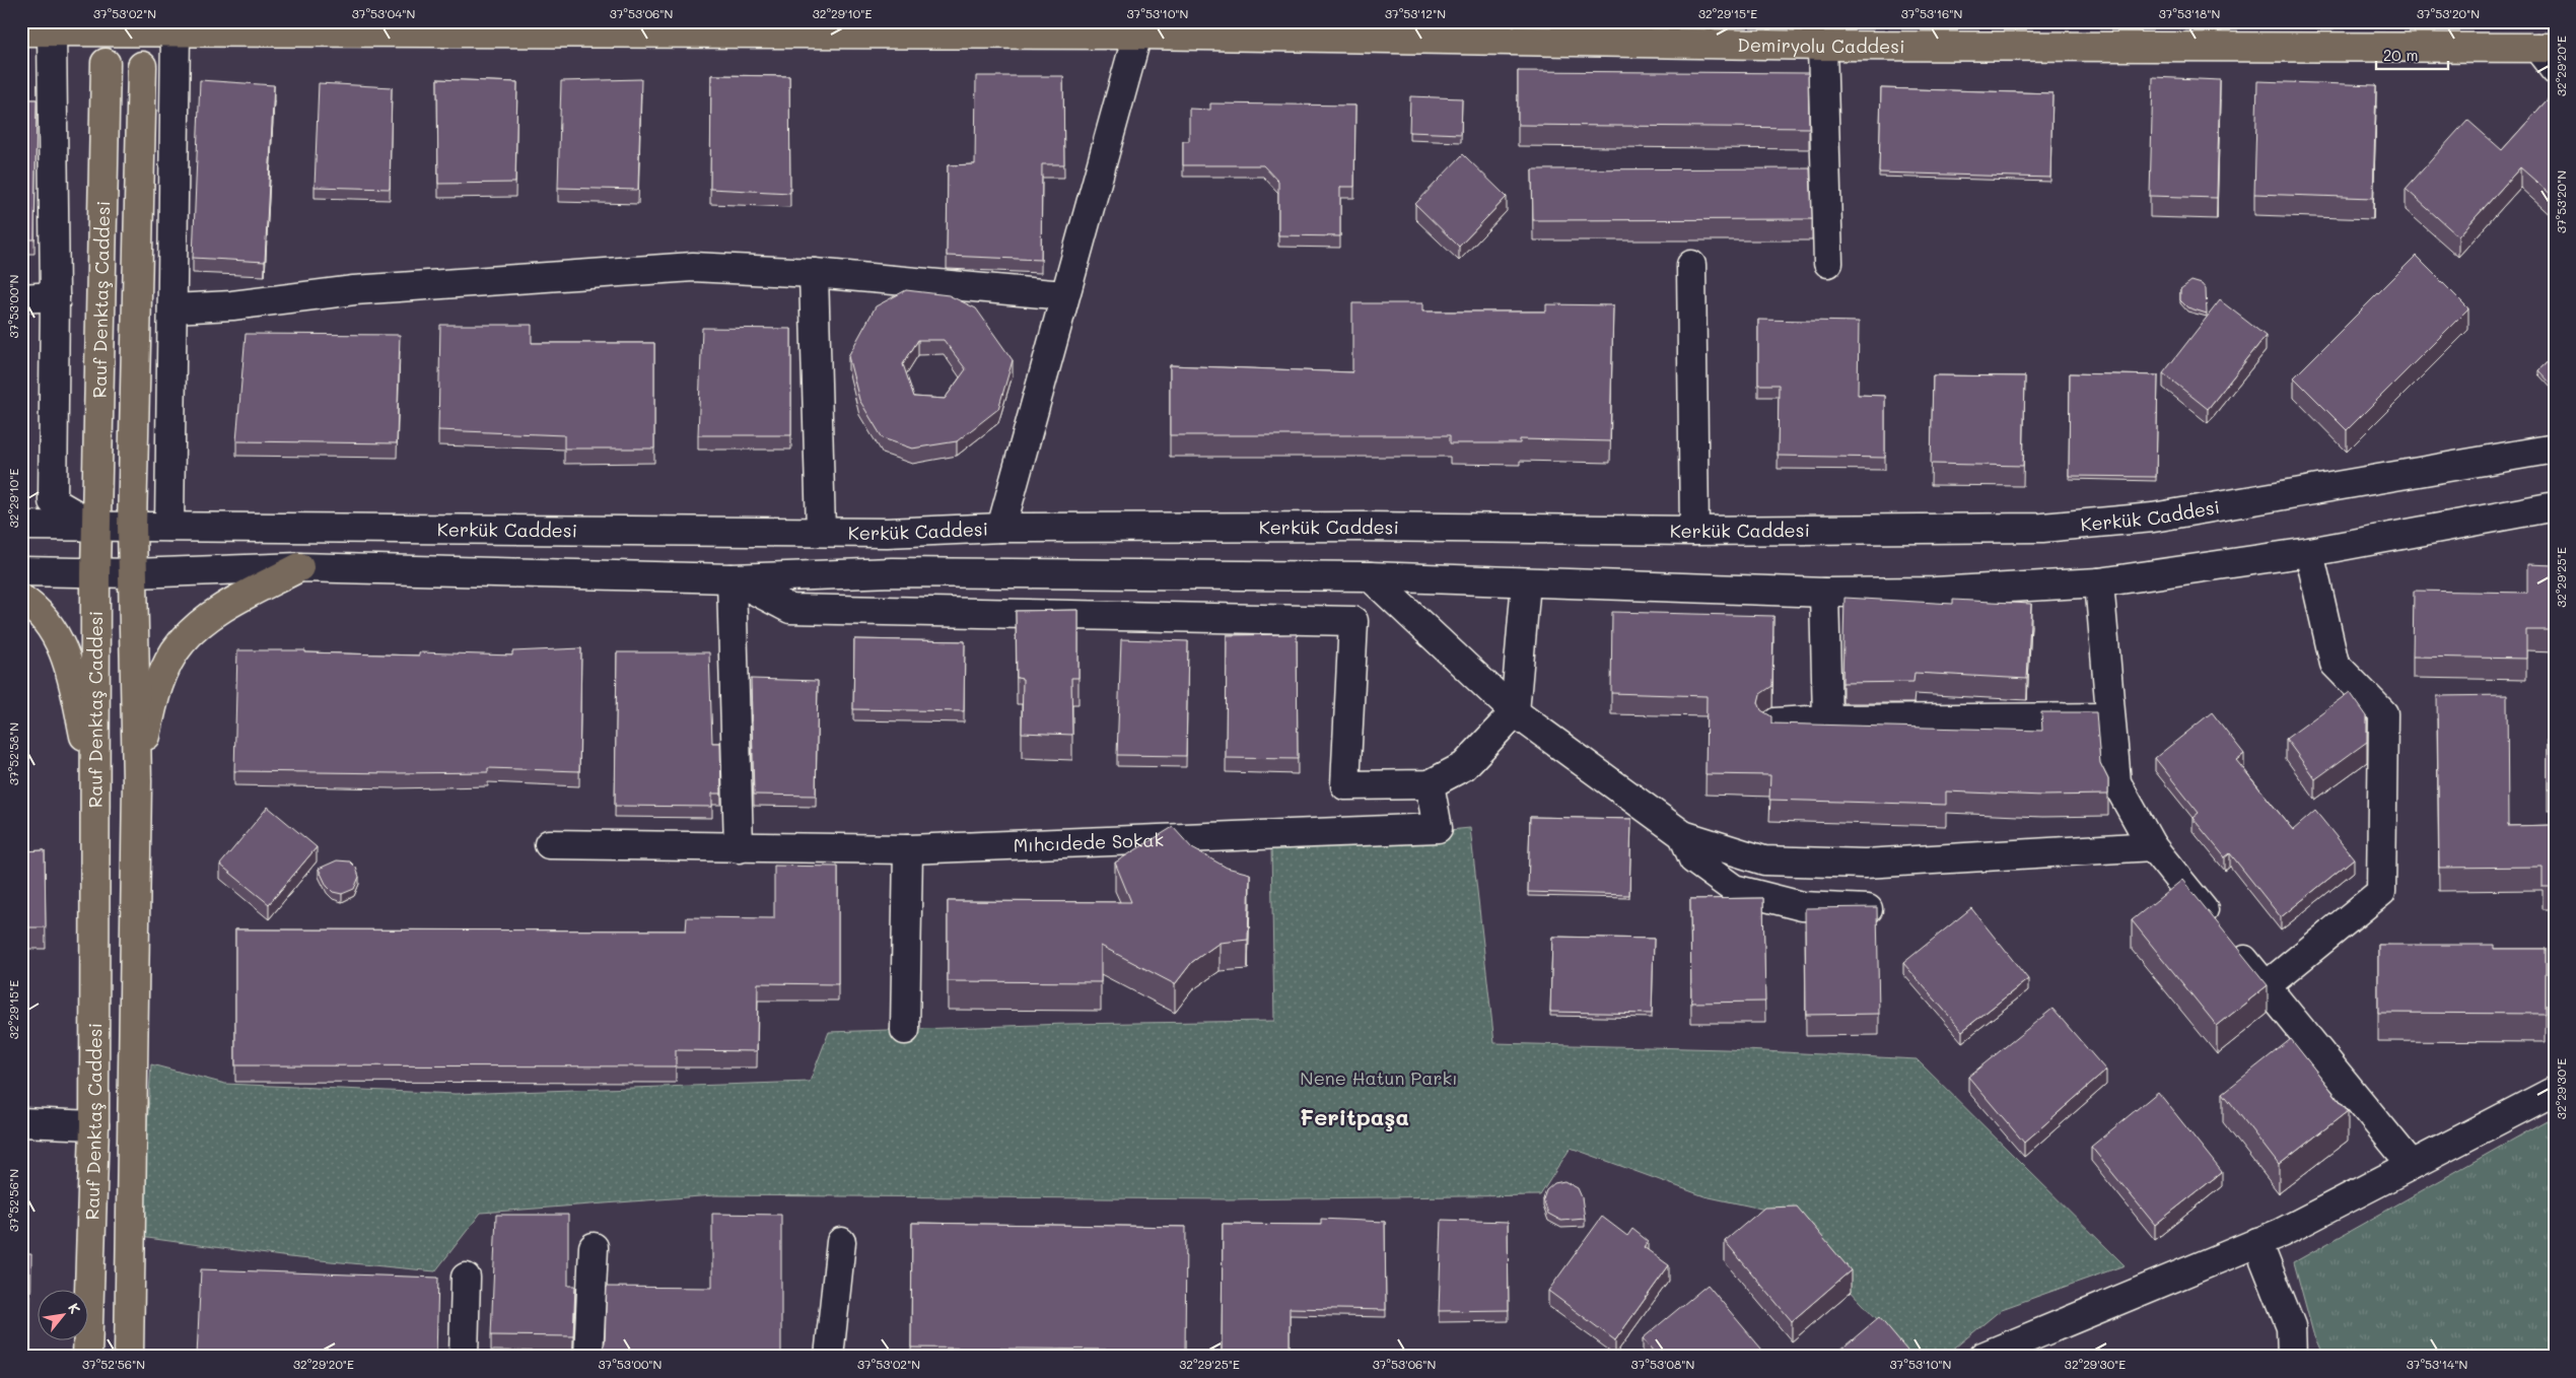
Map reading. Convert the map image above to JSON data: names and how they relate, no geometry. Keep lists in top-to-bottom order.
{
  "streets": {
    "main road": ["Demiryolu Caddesi", "Rauf Denktaş Caddesi"],
    "street": ["Kerkük Caddesi", "Mıhcıdede Sokak"]
  },
  "crossings": [
    ["Rauf Denktaş Caddesi", "Kerkük Caddesi"]
  ],
  "districts": ["Feritpaşa"],
  "parks": ["Nene Hatun Parkı"],
  "scale_bar": "20 m",
  "north": "top right",
  "coordinates": [
    "37°53'02\"N",
    "37°53'04\"N",
    "37°53'06\"N",
    "32°29'10\"E",
    "37°53'10\"N",
    "37°53'12\"N",
    "32°29'15\"E",
    "37°53'16\"N",
    "37°53'18\"N",
    "37°53'20\"N",
    "32°29'20\"E",
    "37°53'00\"N",
    "32°29'25\"E",
    "37°52'58\"N",
    "32°29'30\"E",
    "37°52'56\"N",
    "37°53'08\"N",
    "37°53'14\"N"
  ]
}
